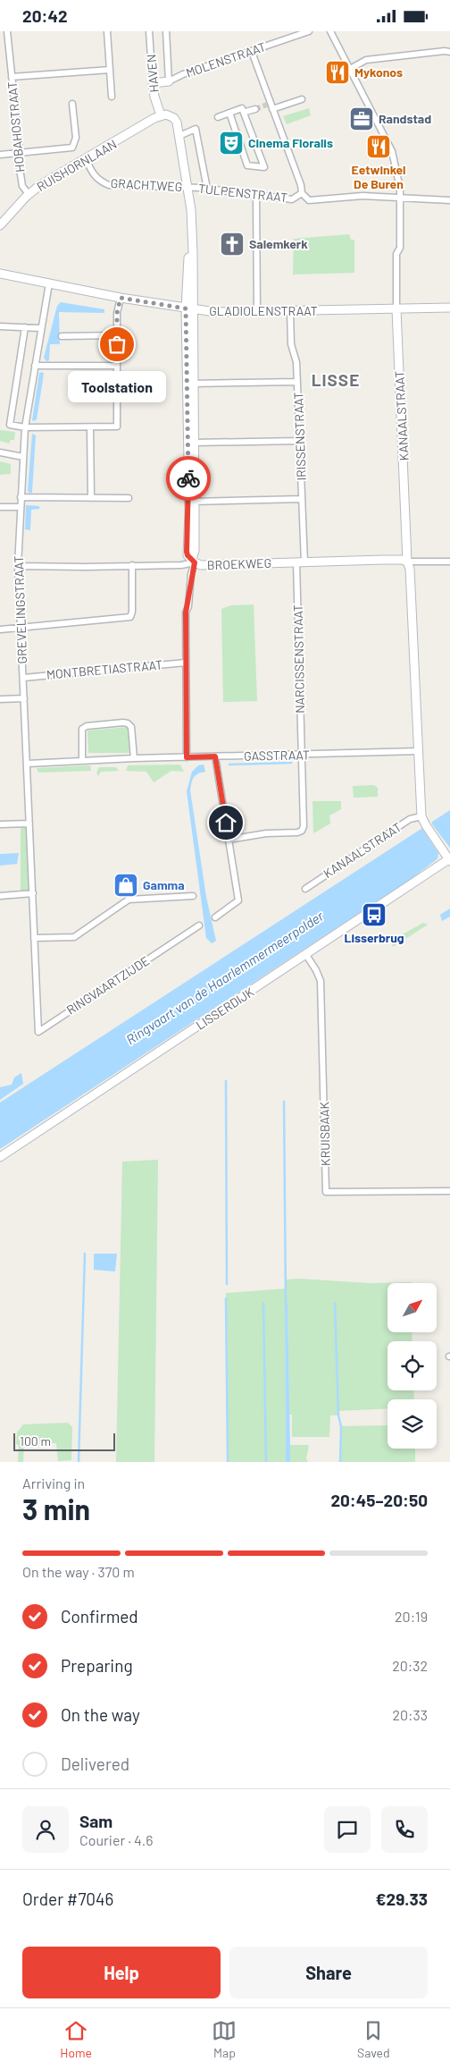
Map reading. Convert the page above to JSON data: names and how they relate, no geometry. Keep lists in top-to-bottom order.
{
  "streets": {
    "main road": [
      "HAVEN",
      "RUISHORNLAAN",
      "GRACHTWEG",
      "GLADIOLENSTRAAT",
      "KANAALSTRAAT",
      "BROEKWEG",
      "LISSERDIJK"
    ],
    "street": [
      "MOLENSTRAAT",
      "HOBAHOSTRAAT",
      "TULPENSTRAAT",
      "IRISSENSTRAAT",
      "GREVELINGSTRAAT",
      "NARCISSENSTRAAT",
      "MONTBRETIASTRAAT",
      "GASSTRAAT",
      "RINGVAARTZIJDE",
      "KRUISBAAK"
    ]
  },
  "crossings": [
    ["HAVEN", "RUISHORNLAAN"],
    ["HAVEN", "GRACHTWEG"],
    ["HOBAHOSTRAAT", "RUISHORNLAAN"],
    ["RUISHORNLAAN", "GRACHTWEG"],
    ["GRACHTWEG", "TULPENSTRAAT"],
    ["TULPENSTRAAT", "KANAALSTRAAT"],
    ["GLADIOLENSTRAAT", "KANAALSTRAAT"],
    ["GLADIOLENSTRAAT", "IRISSENSTRAAT"],
    ["GLADIOLENSTRAAT", "GREVELINGSTRAAT"],
    ["KANAALSTRAAT", "BROEKWEG"],
    ["KANAALSTRAAT", "GASSTRAAT"],
    ["KANAALSTRAAT", "LISSERDIJK"],
    ["IRISSENSTRAAT", "BROEKWEG"],
    ["IRISSENSTRAAT", "NARCISSENSTRAAT"],
    ["BROEKWEG", "GREVELINGSTRAAT"],
    ["BROEKWEG", "NARCISSENSTRAAT"],
    ["GREVELINGSTRAAT", "MONTBRETIASTRAAT"],
    ["GREVELINGSTRAAT", "GASSTRAAT"],
    ["GREVELINGSTRAAT", "RINGVAARTZIJDE"],
    ["NARCISSENSTRAAT", "GASSTRAAT"],
    ["LISSERDIJK", "KRUISBAAK"]
  ],
  "districts": ["LISSE"],
  "water": ["Ringvaart van de Haarlemmermeerpolder"],
  "places": {
    "restaurant": ["Mykonos", "Eetwinkel De Buren"],
    "office": ["Randstad"],
    "theatre": ["Cinema Floralis"],
    "church": ["Salemkerk"],
    "other": ["Toolstation"],
    "shop": ["Gamma"],
    "bus stop": ["Lisserbrug"]
  },
  "scale_bar": "100 m",
  "north": "top right",
  "page": {
    "status": "20:42",
    "bubble": "Toolstation",
    "scale": "100 m",
    "heading": ["3 min", "Arriving in", "20:45–20:50"],
    "panel": [
      "Sam",
      "Courier · 4.6",
      "Order #7046",
      "€29.33"
    ],
    "bar": "On the way · 370 m",
    "list": [
      ["Confirmed", "20:19"],
      ["Preparing", "20:32"],
      ["On the way", "20:33"],
      "Delivered"
    ],
    "buttons": ["Help", "Share"],
    "tabs": ["Home", "Map", "Saved"]
  }
}
